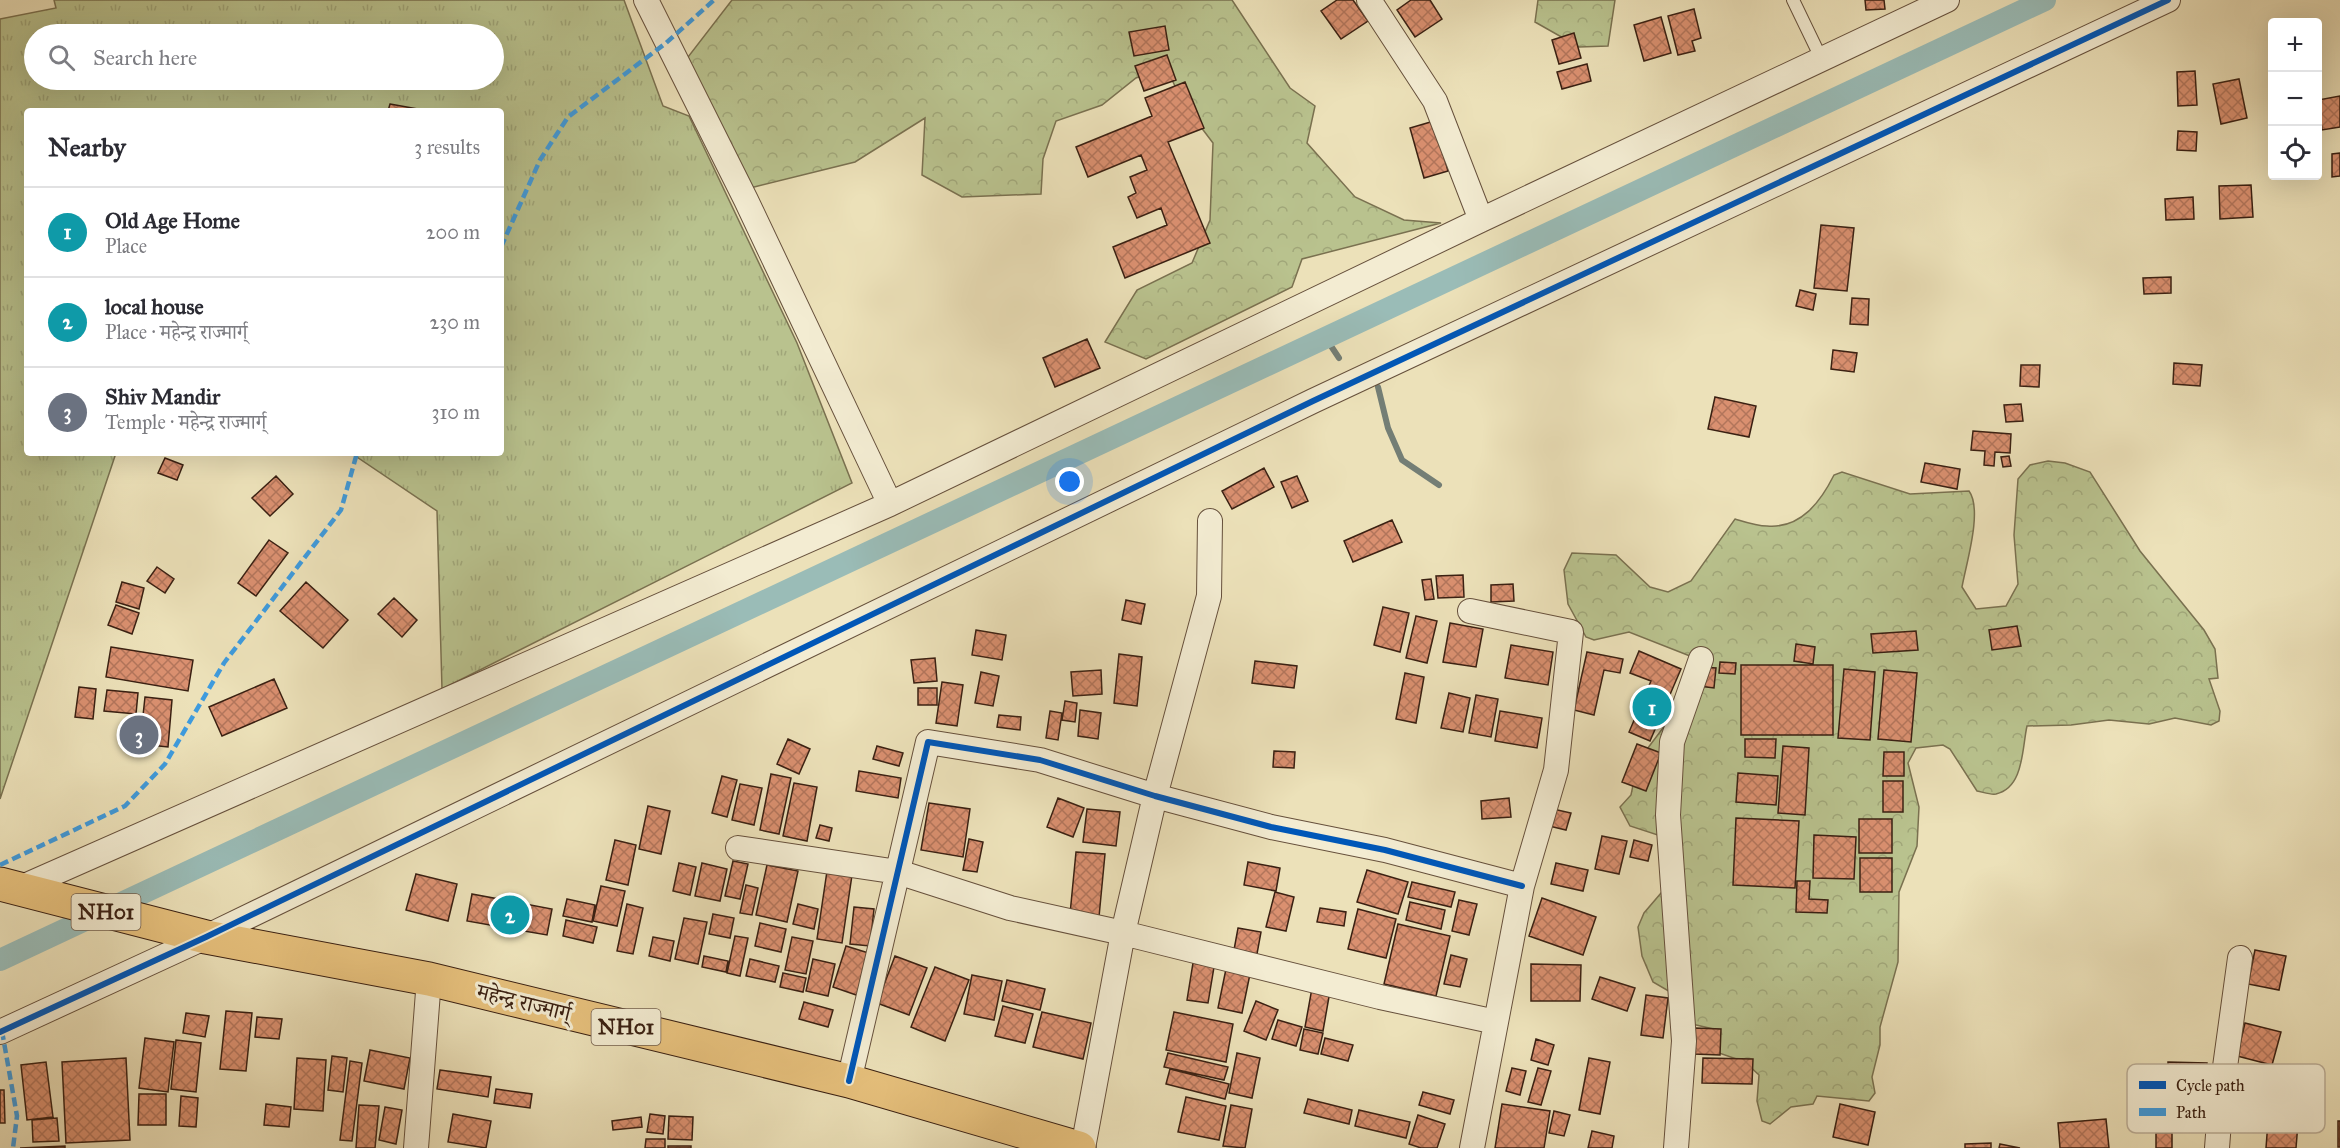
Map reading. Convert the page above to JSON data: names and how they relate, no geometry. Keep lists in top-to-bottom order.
{
  "streets": {
    "highway": ["NH01", "महेन्द्र राज्मार्ग्"]
  },
  "legend": ["Cycle path", "Path"],
  "page": {
    "map_buttons": ["+", "−"],
    "search": "Search here",
    "heading": ["Nearby", "3 results"],
    "list": [
      {
        "mark": "1",
        "name": "Old Age Home",
        "note": "Place",
        "value": "200 m"
      },
      {
        "mark": "2",
        "name": "local house",
        "note": "Place · महेन्द्र राज्मार्ग्",
        "value": "230 m"
      },
      {
        "mark": "3",
        "name": "Shiv Mandir",
        "note": "Temple · महेन्द्र राज्मार्ग्",
        "value": "310 m"
      }
    ],
    "pins": ["1", "3", "2"]
  }
}
